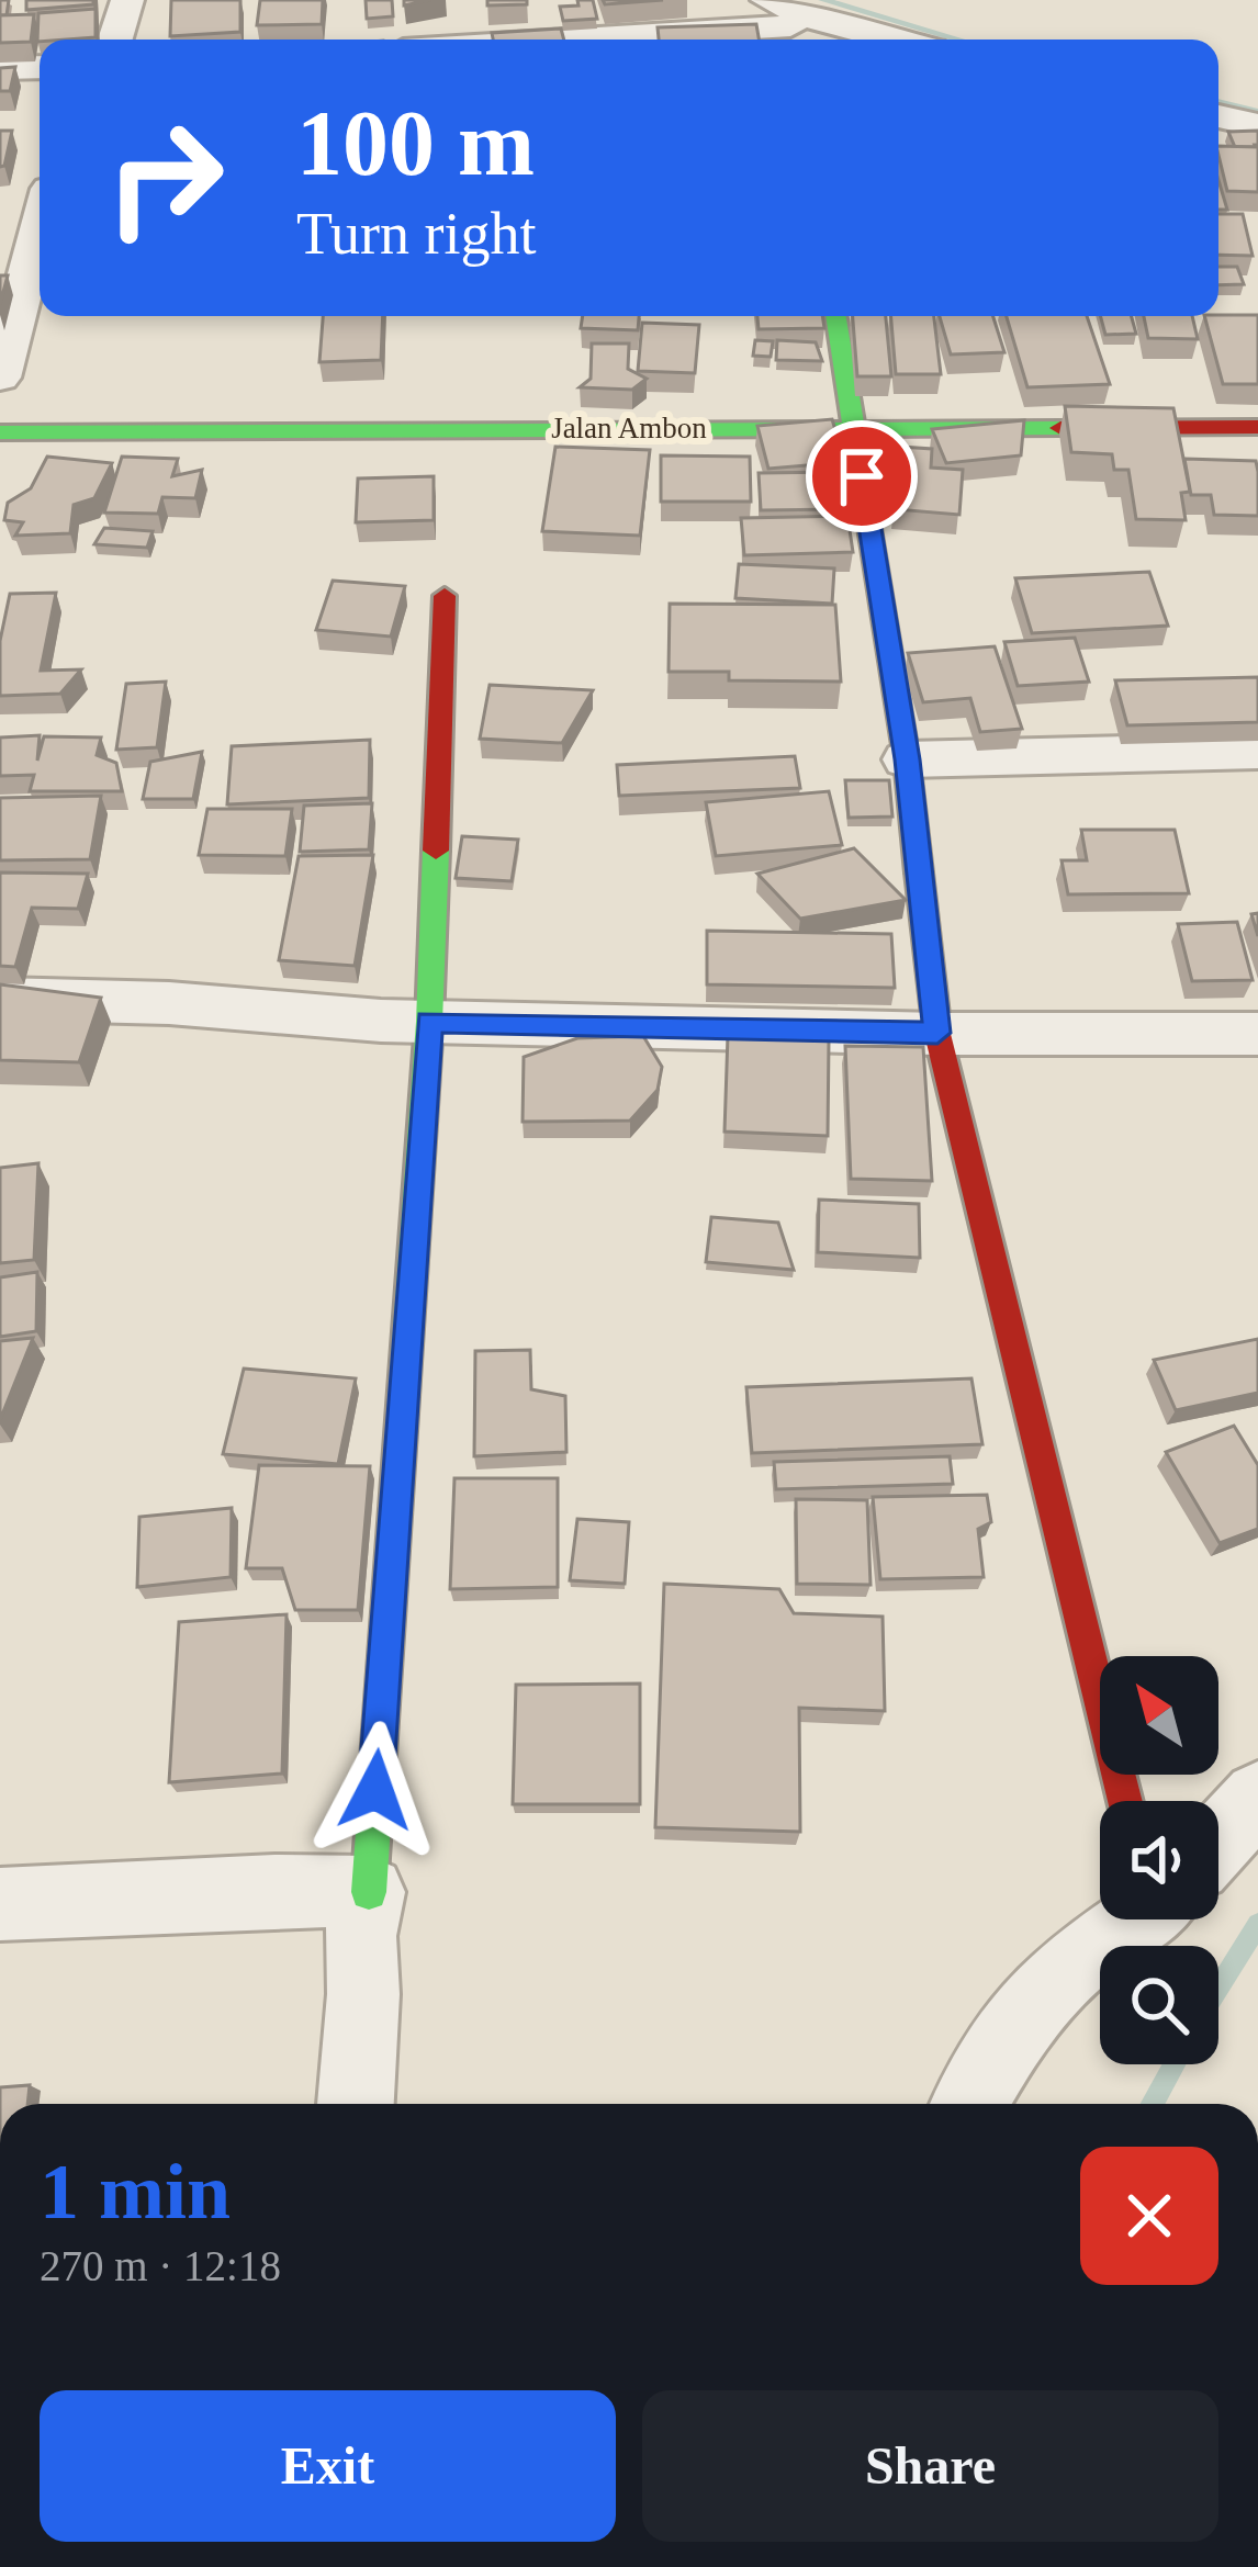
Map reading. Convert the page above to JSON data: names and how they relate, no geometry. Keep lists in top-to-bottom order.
{
  "streets": {
    "street": ["Jalan Ambon"]
  },
  "north": "top left",
  "page": {
    "turn": ["100 m", "Turn right"],
    "heading": ["1 min", "270 m · 12:18"],
    "buttons": ["Exit", "Share"]
  }
}
